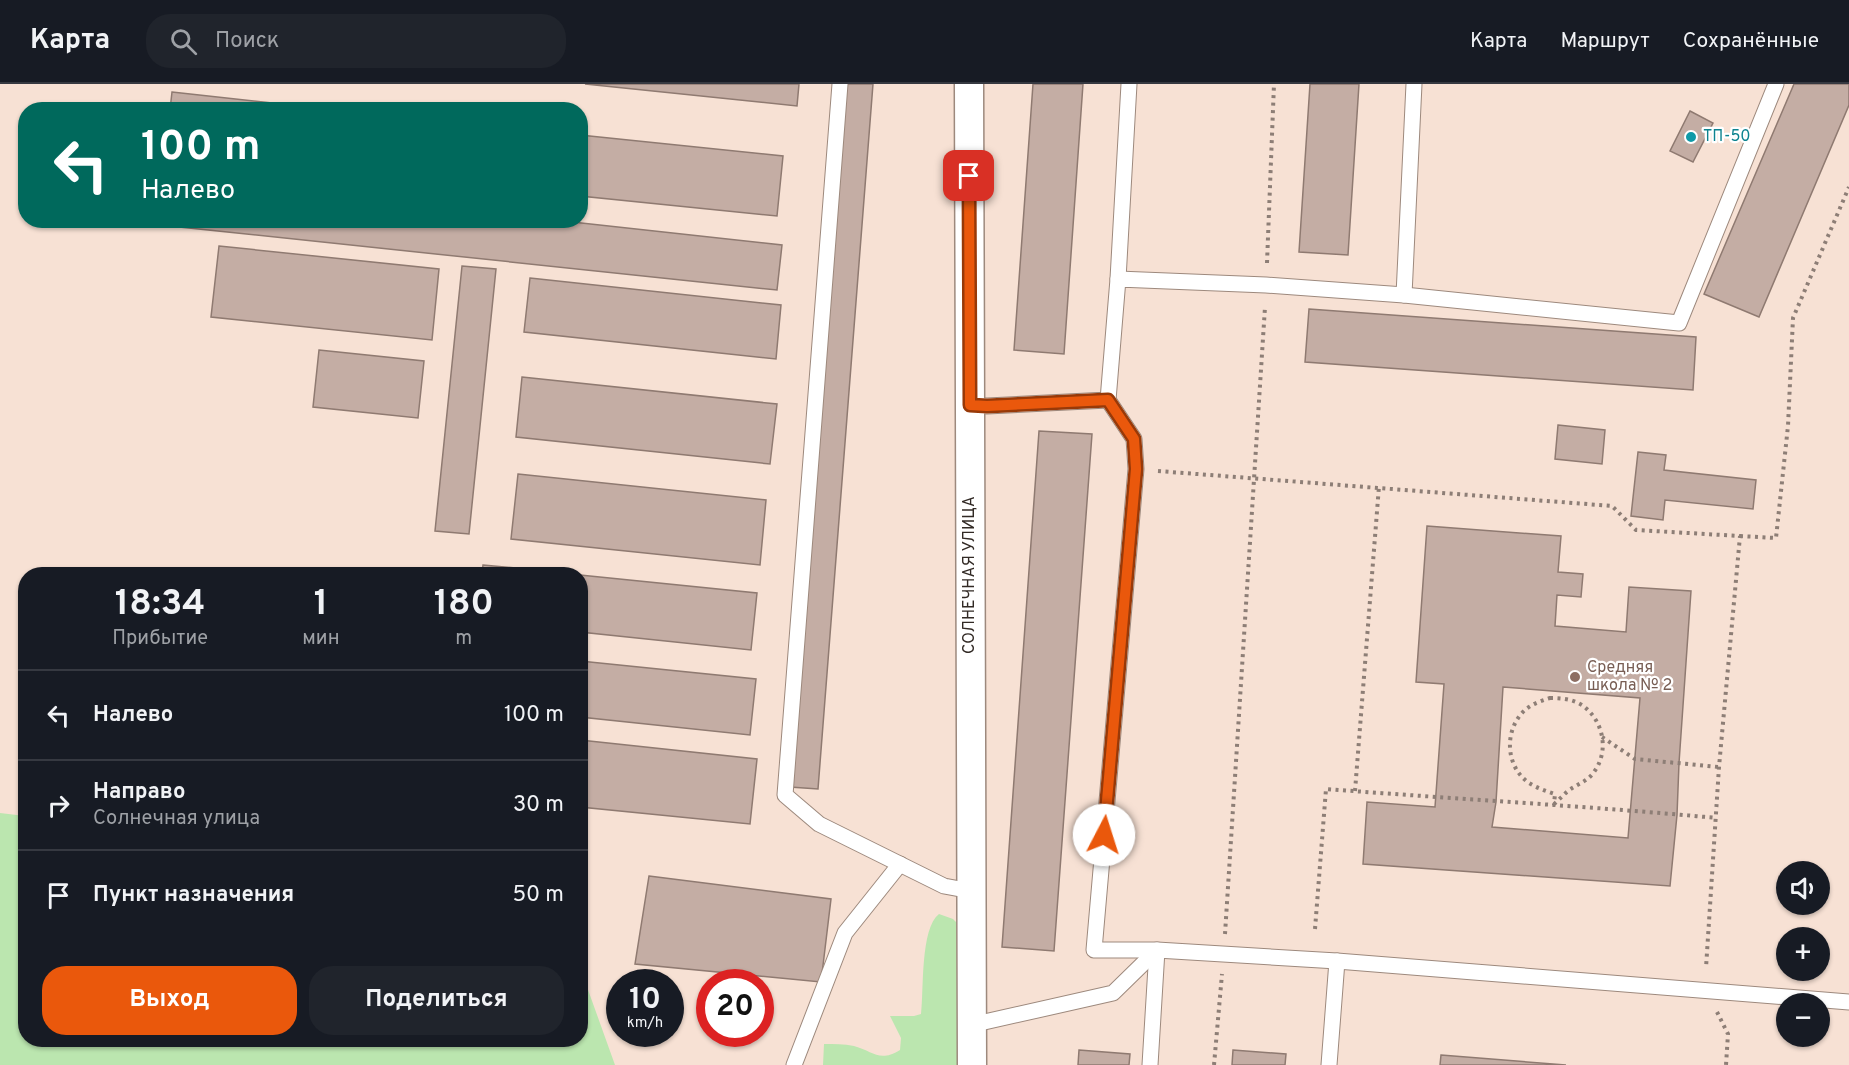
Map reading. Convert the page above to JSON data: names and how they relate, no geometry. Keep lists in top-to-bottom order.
{
  "streets": {
    "street": ["СОЛНЕЧНАЯ УЛИЦА"]
  },
  "places": ["ТП-50", "Средняя школа № 2"],
  "page": {
    "header": "Карта",
    "search": "Поиск",
    "nav": ["Карта", "Маршрут", "Сохранённые"],
    "turn": ["100 m", "Налево"],
    "eta": [
      "18:34",
      "Прибытие",
      "1",
      "мин",
      "180",
      "m"
    ],
    "list": [
      {
        "name": "Налево",
        "value": "100 m"
      },
      {
        "name": "Направо",
        "note": "Солнечная улица",
        "value": "30 m"
      },
      {
        "name": "Пункт назначения",
        "value": "50 m"
      }
    ],
    "map_buttons": ["+", "−"],
    "buttons": ["Выход", "Поделиться"],
    "speed": "10 km/h",
    "limit": "20"
  }
}
